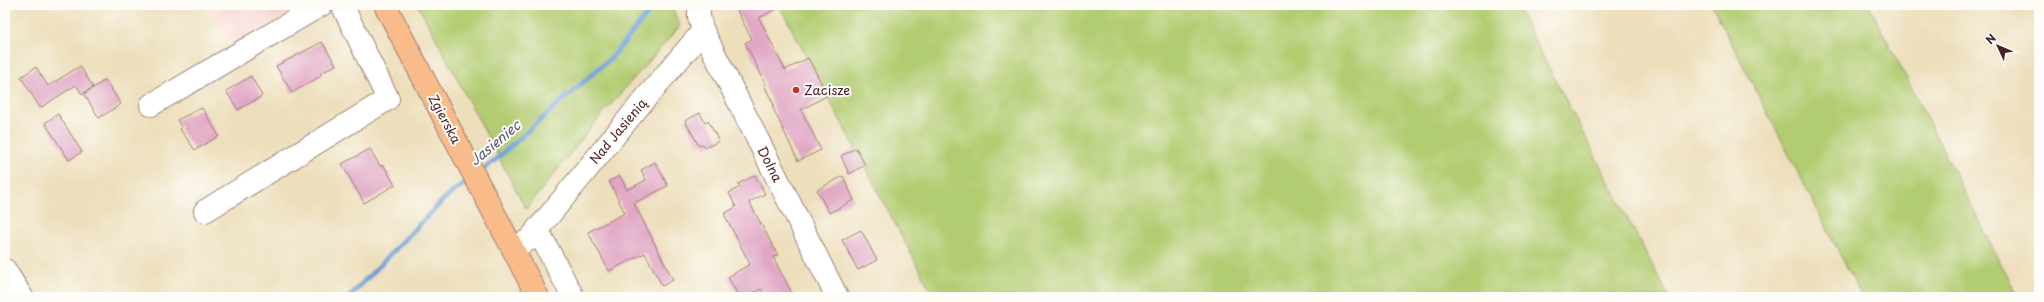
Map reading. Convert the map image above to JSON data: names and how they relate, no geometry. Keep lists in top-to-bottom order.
{
  "streets": {
    "main road": ["Zgierska"],
    "street": ["Nad Jasienią", "Dolna"]
  },
  "crossings": [
    ["Zgierska", "Nad Jasienią"],
    ["Nad Jasienią", "Dolna"]
  ],
  "water": ["Jasieniec"],
  "places": ["Zacisze"],
  "north": "top left"
}
